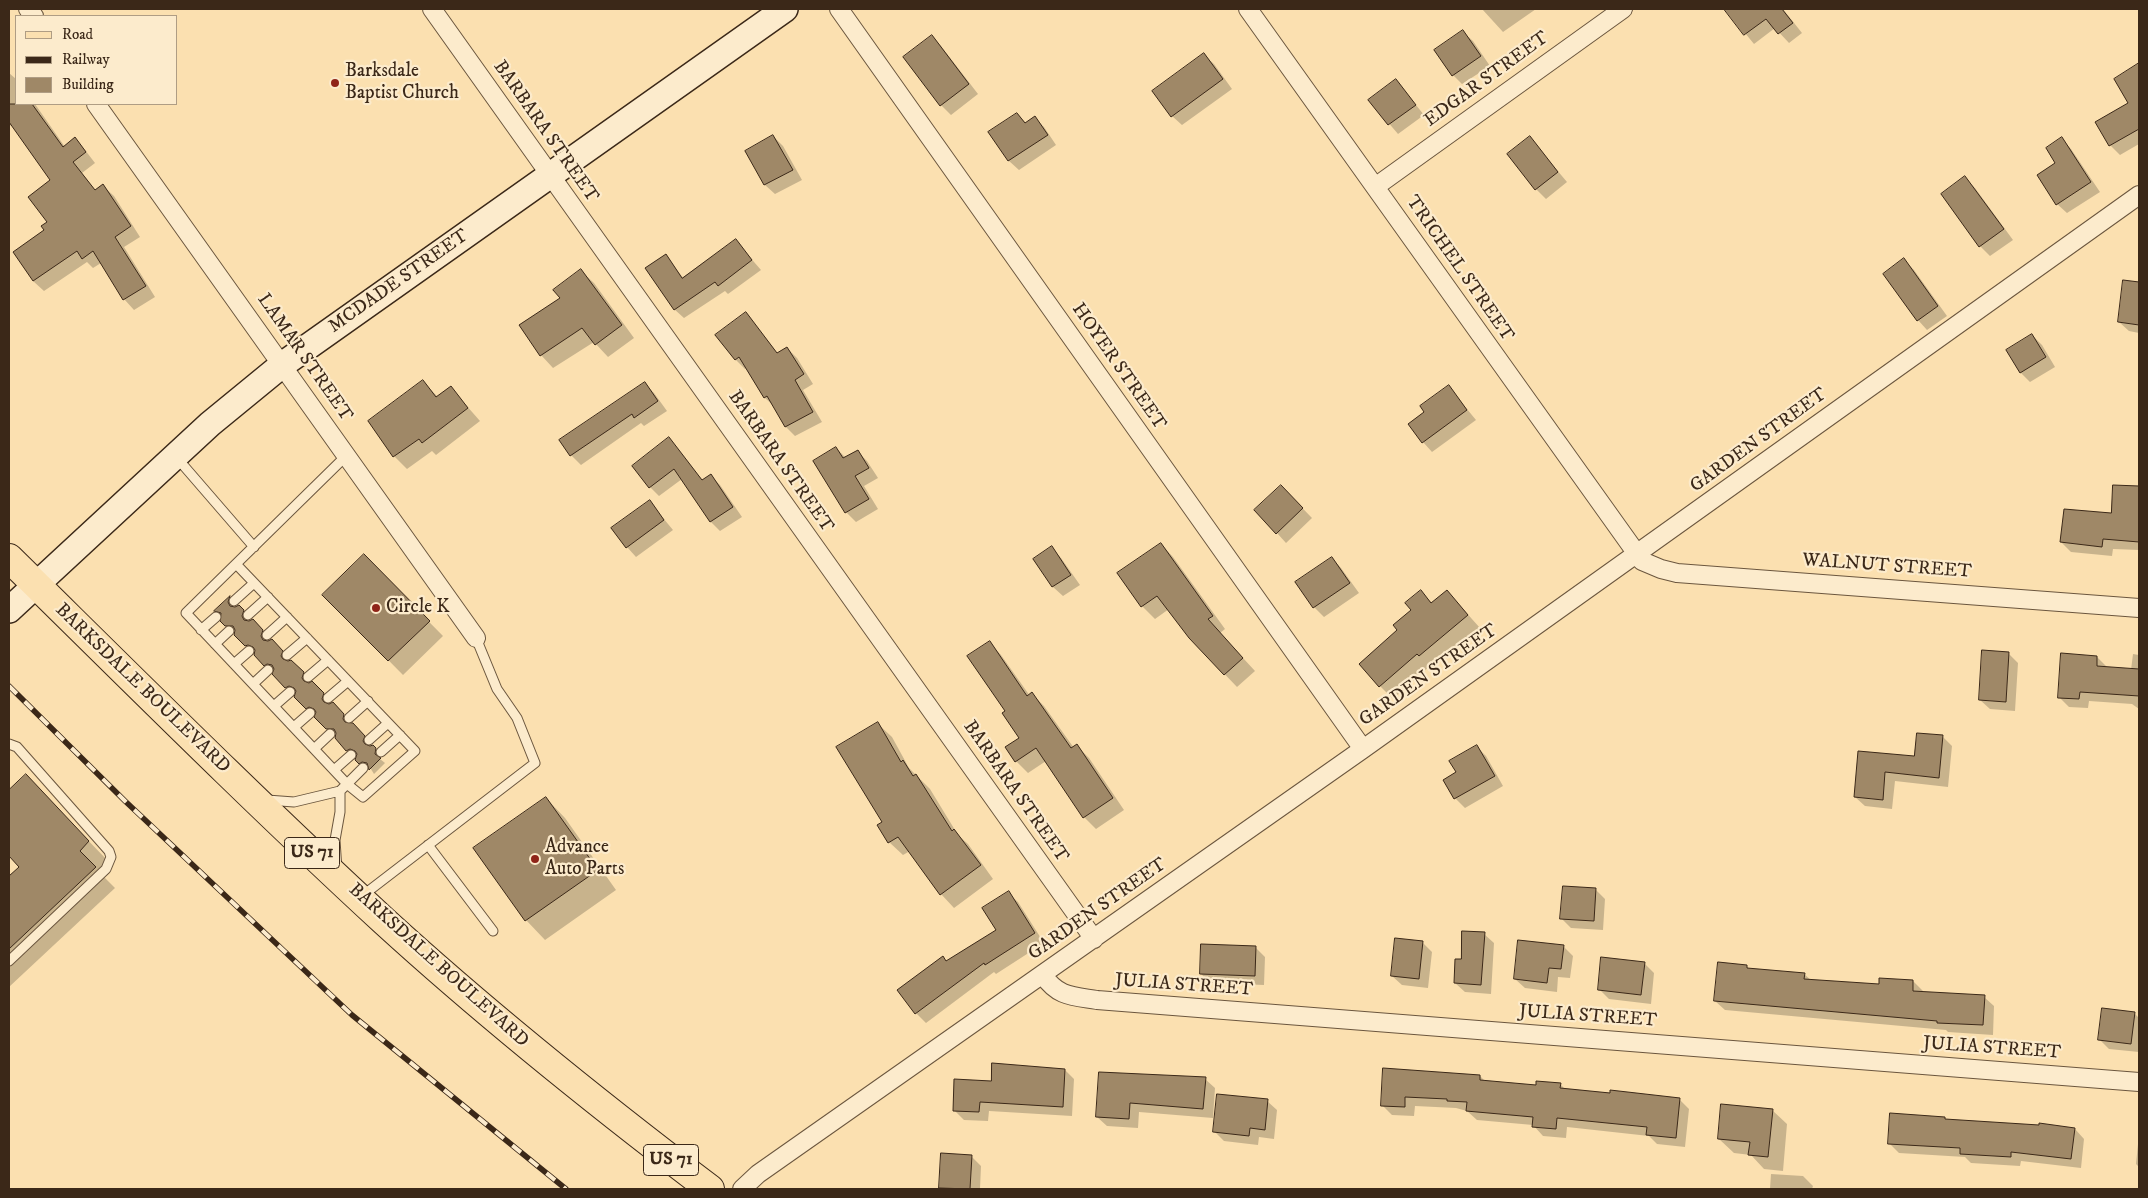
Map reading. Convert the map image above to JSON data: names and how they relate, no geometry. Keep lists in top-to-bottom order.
{
  "streets": {
    "main road": ["BARKSDALE BOULEVARD", "US 71"],
    "street": [
      "EDGAR STREET",
      "BARBARA STREET",
      "TRICHEL STREET",
      "MCDADE STREET",
      "LAMAR STREET",
      "HOYER STREET",
      "GARDEN STREET",
      "WALNUT STREET",
      "JULIA STREET"
    ]
  },
  "crossings": [
    ["EDGAR STREET", "TRICHEL STREET"],
    ["BARBARA STREET", "MCDADE STREET"],
    ["BARBARA STREET", "GARDEN STREET"],
    ["TRICHEL STREET", "GARDEN STREET"],
    ["TRICHEL STREET", "WALNUT STREET"],
    ["MCDADE STREET", "LAMAR STREET"],
    ["MCDADE STREET", "BARKSDALE BOULEVARD"],
    ["HOYER STREET", "GARDEN STREET"],
    ["GARDEN STREET", "WALNUT STREET"],
    ["GARDEN STREET", "JULIA STREET"]
  ],
  "places": ["Barksdale Baptist Church", "Circle K", "Advance Auto Parts"],
  "legend": ["Road", "Railway", "Building"]
}
